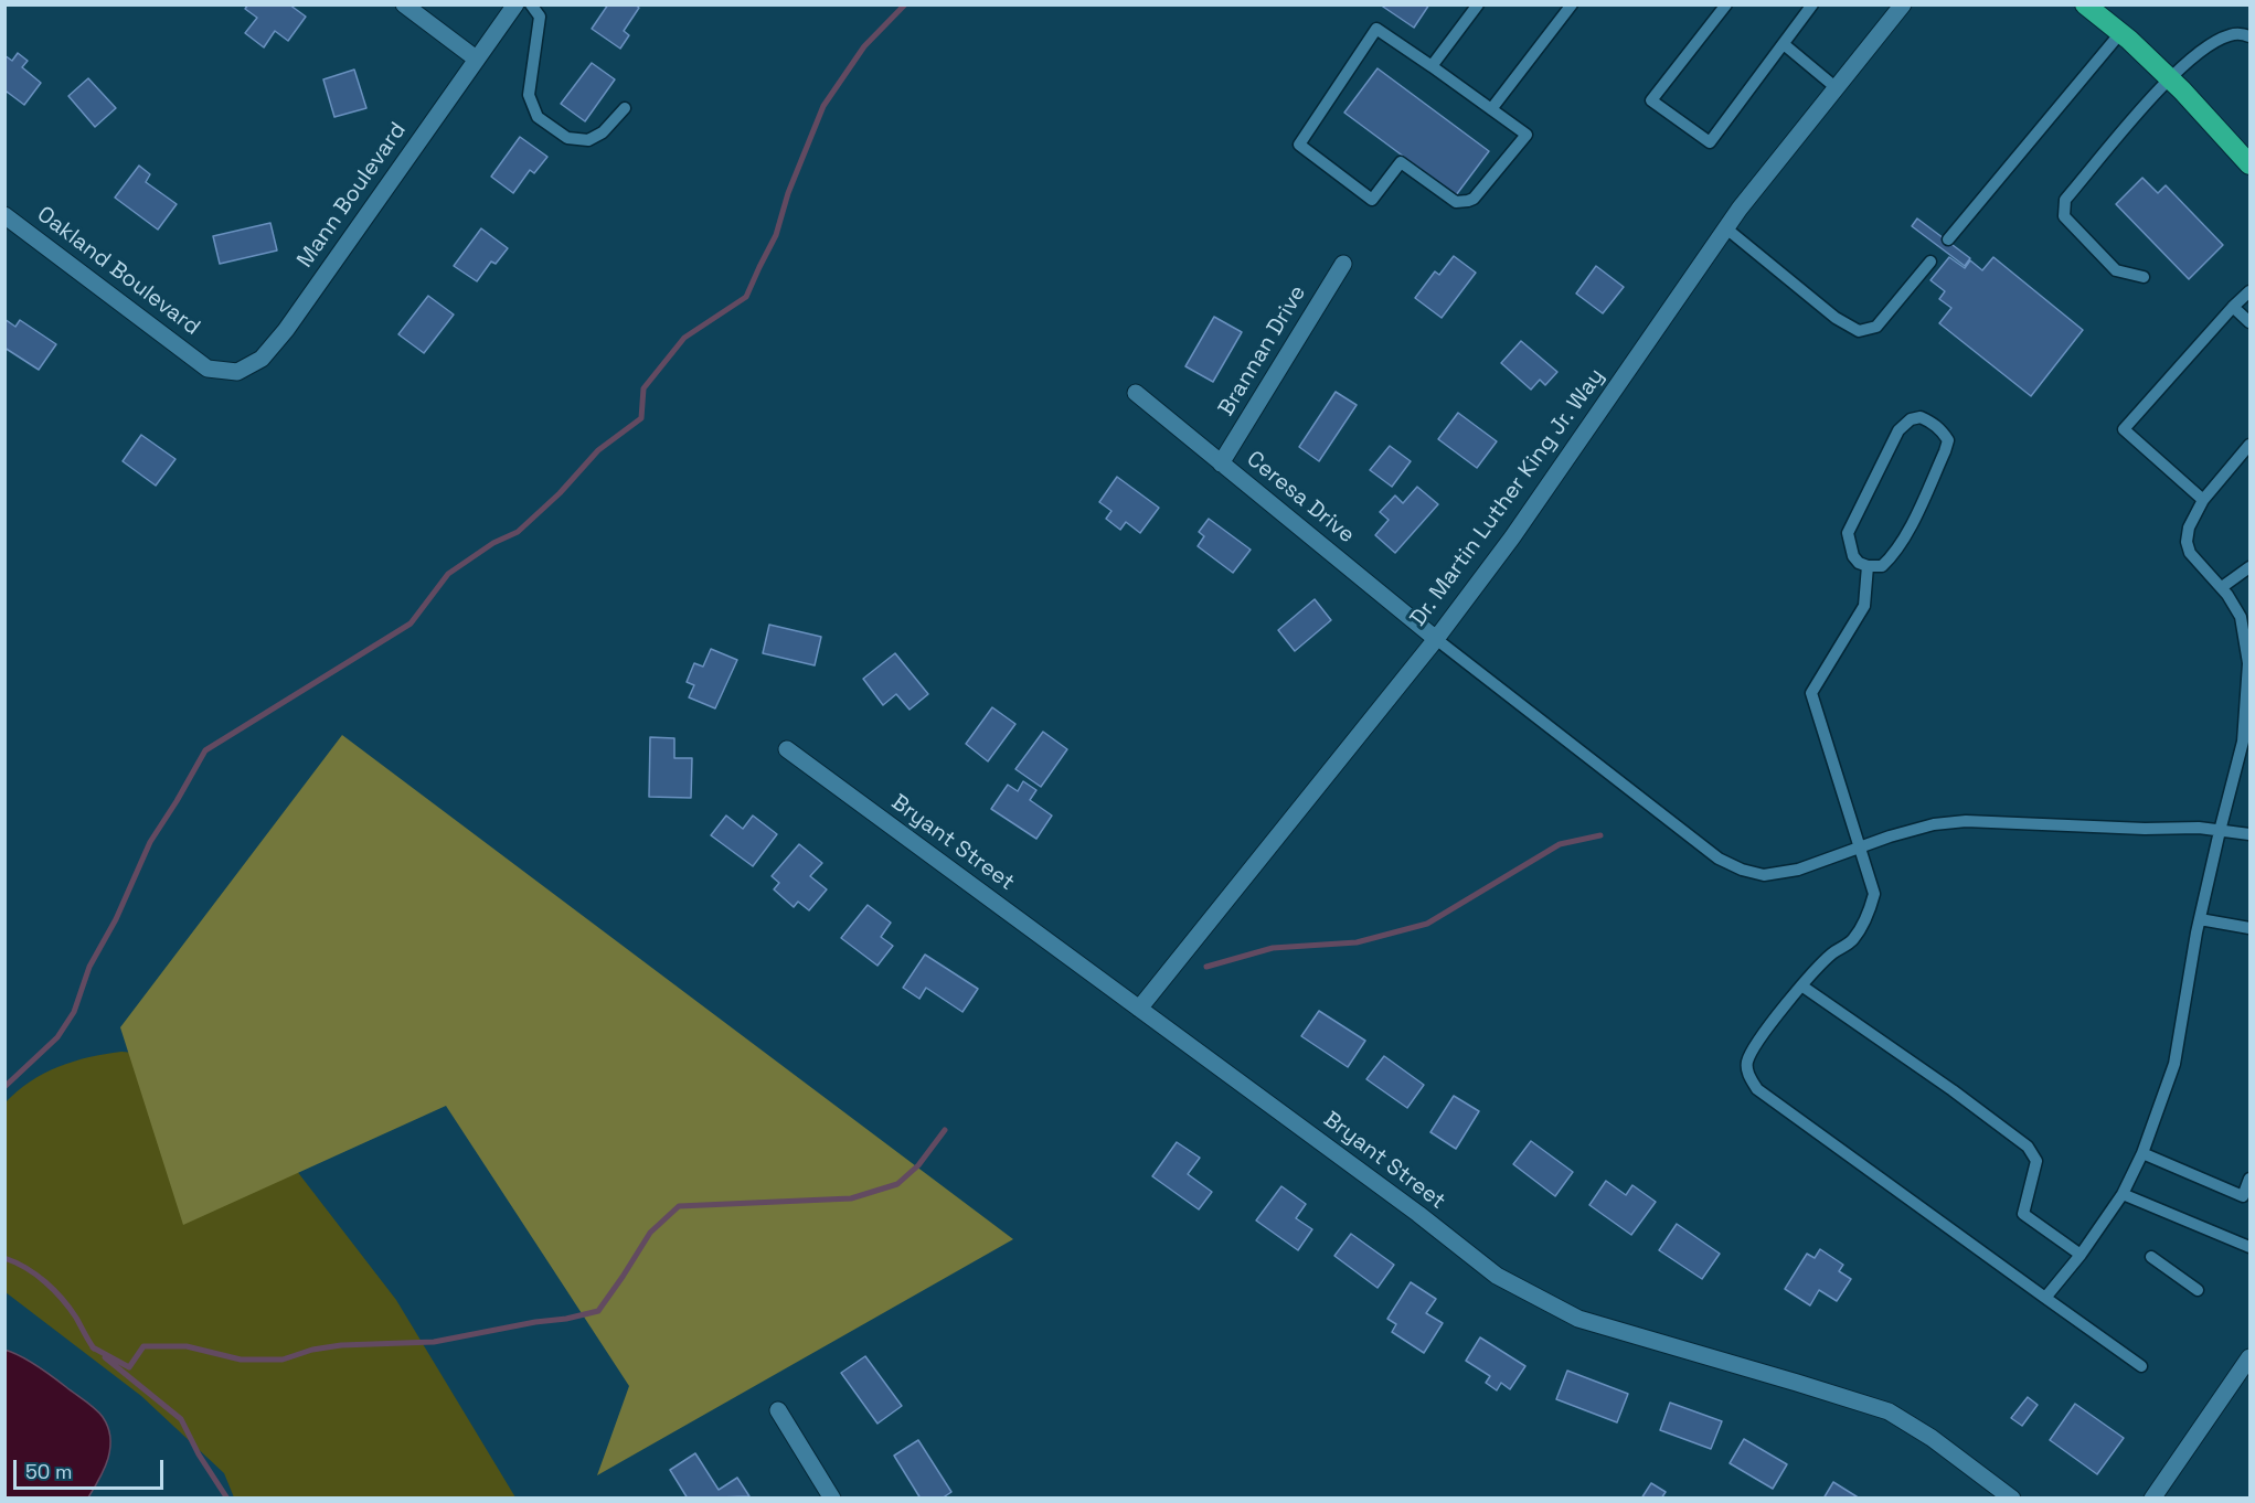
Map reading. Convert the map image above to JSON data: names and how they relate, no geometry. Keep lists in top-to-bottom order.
{
  "streets": {
    "street": [
      "Mann Boulevard",
      "Oakland Boulevard",
      "Brannan Drive",
      "Ceresa Drive",
      "Dr. Martin Luther King Jr. Way",
      "Bryant Street"
    ]
  },
  "crossings": [
    ["Mann Boulevard", "Oakland Boulevard"],
    ["Brannan Drive", "Ceresa Drive"],
    ["Ceresa Drive", "Dr. Martin Luther King Jr. Way"],
    ["Dr. Martin Luther King Jr. Way", "Bryant Street"]
  ],
  "scale_bar": "50 m"
}
